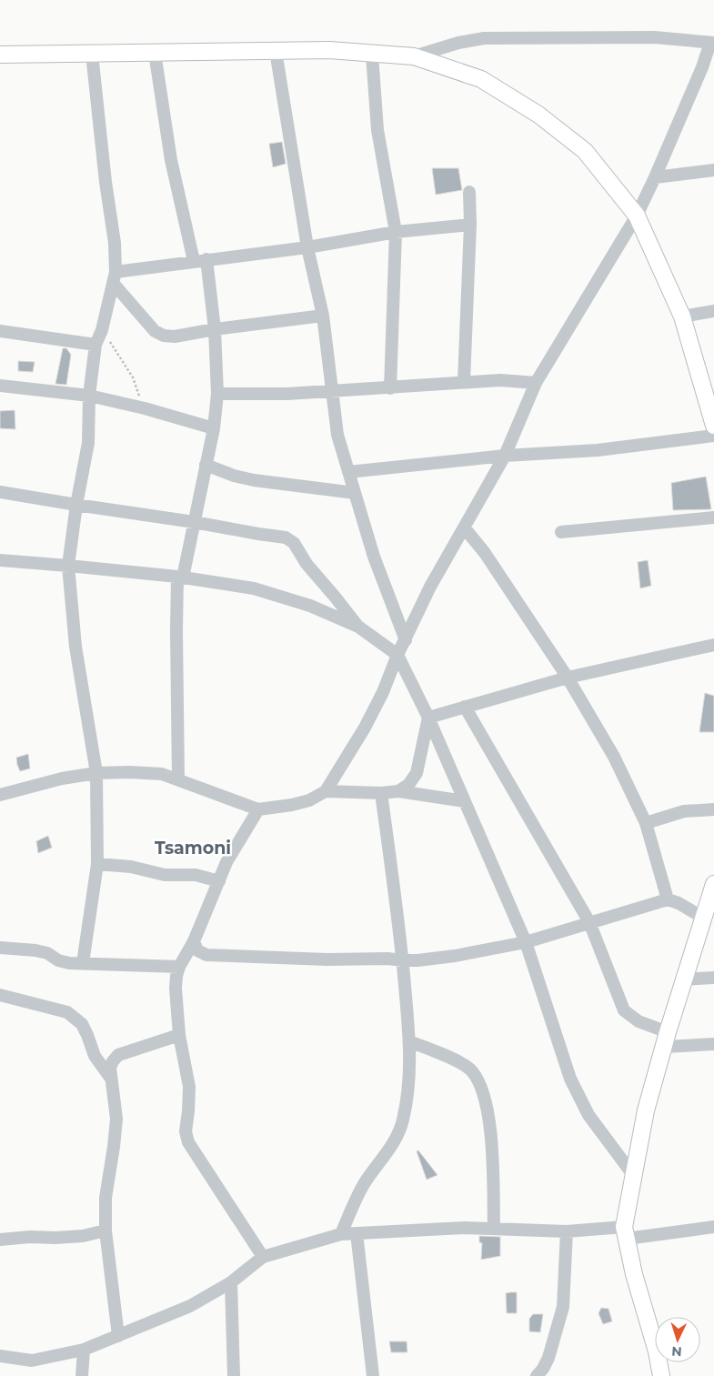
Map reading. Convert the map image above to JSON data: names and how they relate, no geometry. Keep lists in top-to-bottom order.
{
  "districts": ["Tsamoni"],
  "north": "bottom"
}
